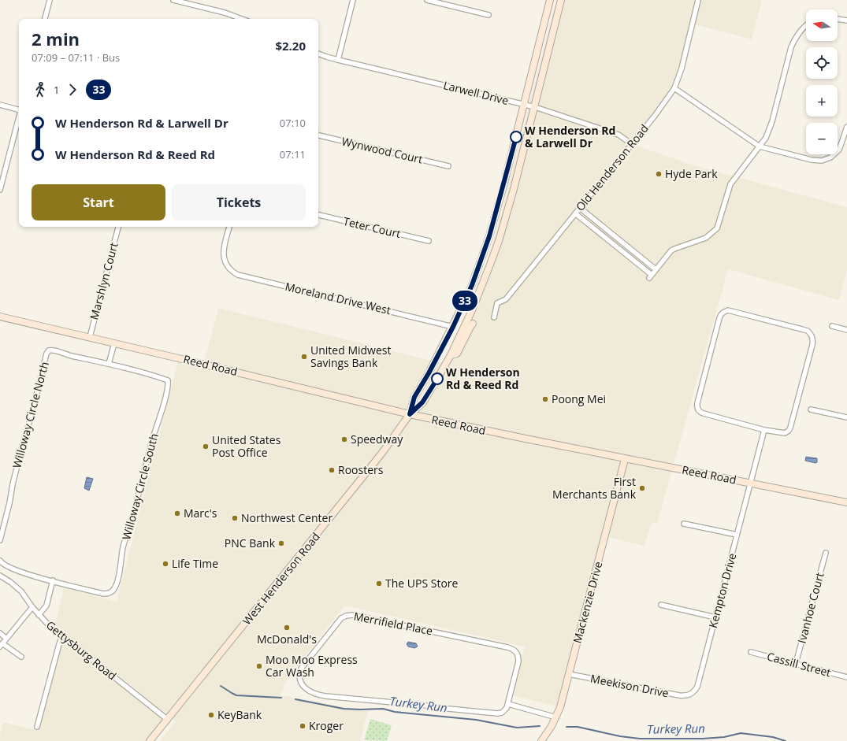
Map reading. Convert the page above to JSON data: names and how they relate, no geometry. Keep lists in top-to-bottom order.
{
  "streets": {
    "main road": ["Reed Road", "West Henderson Road", "Mackenzie Drive"],
    "street": [
      "Larwell Drive",
      "Wynwood Court",
      "Old Henderson Road",
      "Teter Court",
      "Marshlyn Court",
      "Moreland Drive West",
      "Willoway Circle North",
      "Willoway Circle South",
      "Kempton Drive",
      "Ivanhoe Court",
      "Merrifield Place",
      "Gettysburg Road",
      "Cassill Street",
      "Meekison Drive"
    ]
  },
  "crossings": [
    ["Larwell Drive", "Old Henderson Road"],
    ["Larwell Drive", "West Henderson Road"],
    ["Marshlyn Court", "Reed Road"],
    ["Moreland Drive West", "West Henderson Road"],
    ["Reed Road", "West Henderson Road"],
    ["Reed Road", "Kempton Drive"],
    ["Reed Road", "Mackenzie Drive"],
    ["Willoway Circle North", "Willoway Circle South"],
    ["West Henderson Road", "Gettysburg Road"],
    ["Kempton Drive", "Meekison Drive"],
    ["Mackenzie Drive", "Meekison Drive"],
    ["Ivanhoe Court", "Cassill Street"]
  ],
  "water": ["Turkey Run"],
  "places": [
    "W Henderson Rd & Larwell Dr",
    "Hyde Park",
    "United Midwest Savings Bank",
    "W Henderson Rd & Reed Rd",
    "Poong Mei",
    "Speedway",
    "United States Post Office",
    "Roosters",
    "First Merchants Bank",
    "Marc's",
    "Northwest Center",
    "PNC Bank",
    "Life Time",
    "The UPS Store",
    "McDonald's",
    "Moo Moo Express Car Wash",
    "KeyBank",
    "Kroger"
  ],
  "lines": ["bus line 33"],
  "north": "left",
  "page": {
    "on_map": "33",
    "map_buttons": ["+", "−"],
    "heading": ["2 min", "07:09 – 07:11 · Bus", "$2.20"],
    "legs": ["1", "33"],
    "list": [
      {
        "name": "W Henderson Rd & Larwell Dr",
        "value": "07:10"
      },
      {
        "name": "W Henderson Rd & Reed Rd",
        "value": "07:11"
      }
    ],
    "buttons": ["Start", "Tickets"]
  }
}
